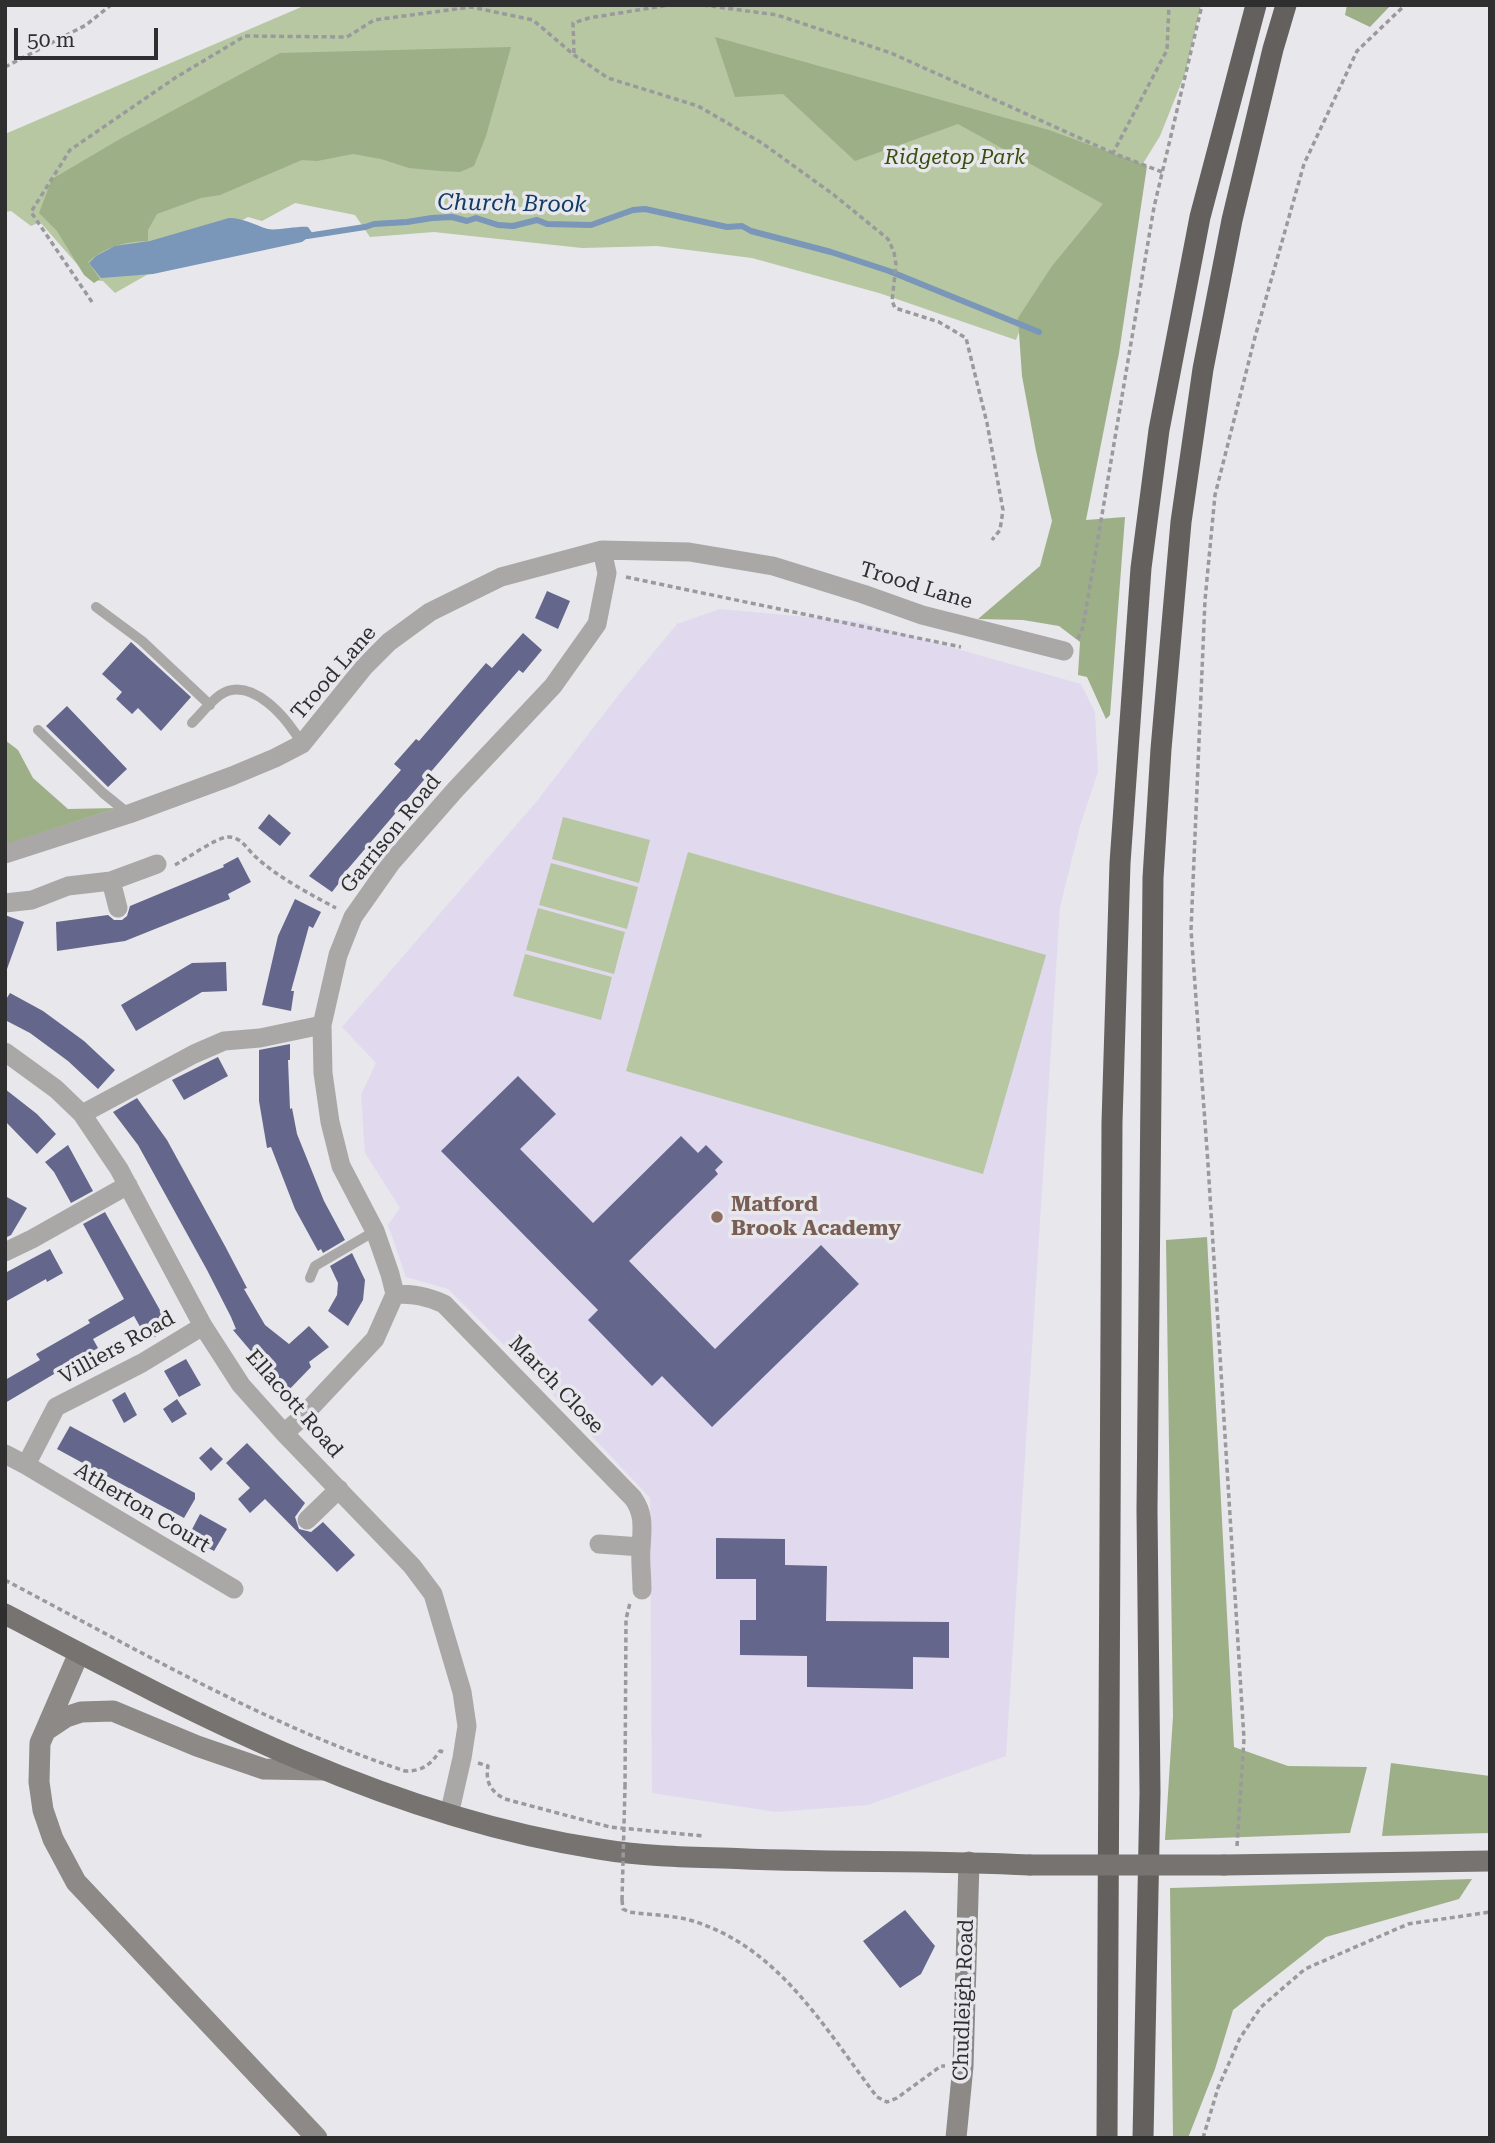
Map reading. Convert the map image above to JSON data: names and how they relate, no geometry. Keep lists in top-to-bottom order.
{
  "streets": {
    "street": [
      "Trood Lane",
      "Garrison Road",
      "Villiers Road",
      "March Close",
      "Ellacott Road",
      "Atherton Court",
      "Chudleigh Road"
    ]
  },
  "crossings": [
    ["Trood Lane", "Garrison Road"],
    ["Garrison Road", "March Close"],
    ["Villiers Road", "Ellacott Road"],
    ["Villiers Road", "Atherton Court"]
  ],
  "water": ["Church Brook"],
  "parks": ["Ridgetop Park"],
  "places": ["Matford Brook Academy"],
  "scale_bar": "50 m"
}
